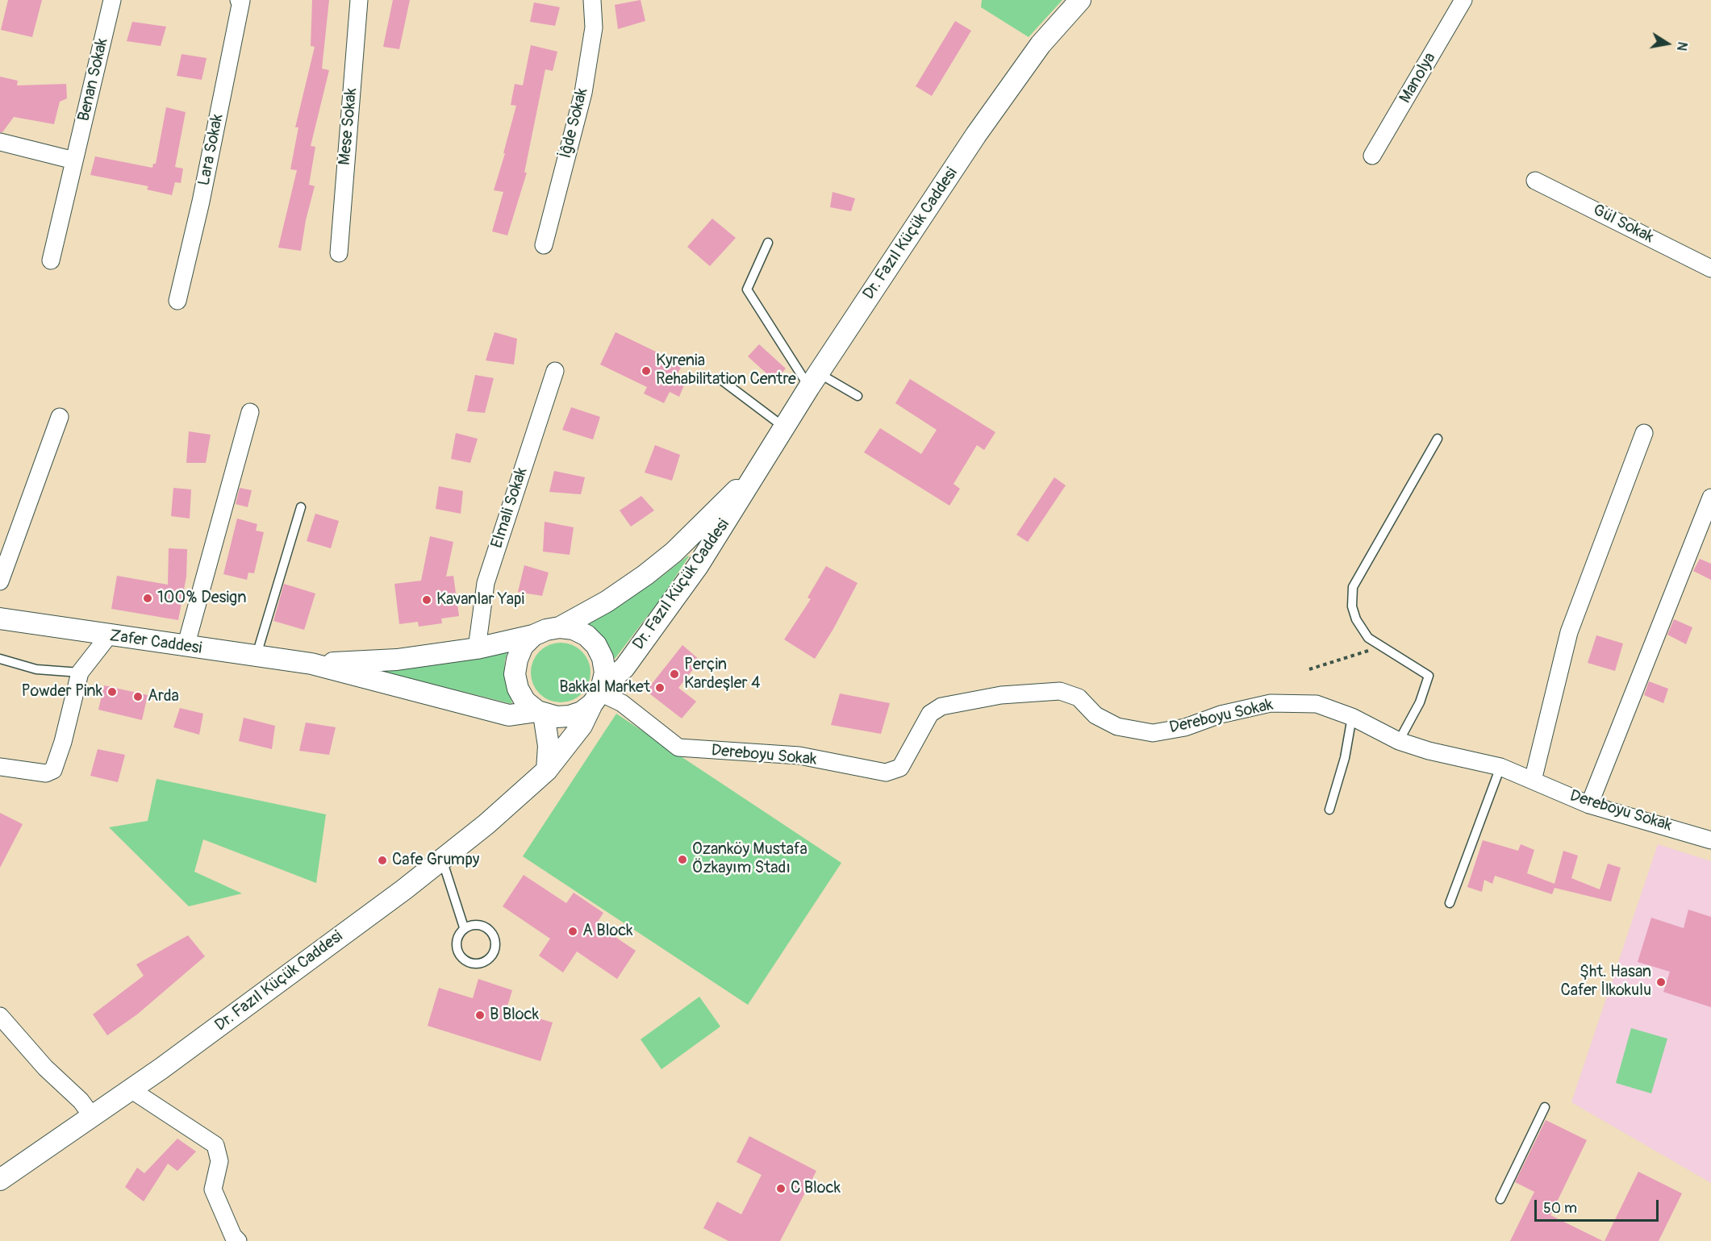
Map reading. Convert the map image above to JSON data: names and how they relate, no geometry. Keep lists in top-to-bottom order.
{
  "streets": {
    "street": [
      "Manolya",
      "Benan Sokak",
      "İĝde Sokak",
      "Mese Sokak",
      "Lara Sokak",
      "Gül Sokak",
      "Dr. Fazıl Küçük Caddesi",
      "Elmali Sokak",
      "Zafer Caddesi",
      "Dereboyu Sokak"
    ]
  },
  "crossings": [
    ["Dr. Fazıl Küçük Caddesi", "Zafer Caddesi"],
    ["Dr. Fazıl Küçük Caddesi", "Dereboyu Sokak"],
    ["Elmali Sokak", "Zafer Caddesi"],
    ["Zafer Caddesi", "Dereboyu Sokak"]
  ],
  "places": [
    "Kyrenia Rehabilitation Centre",
    "100% Design",
    "Kavanlar Yapi",
    "Perçin Kardeşler 4",
    "Bakkal Market",
    "Powder Pink",
    "Arda",
    "Ozanköy Mustafa Özkayım Stadı",
    "Cafe Grumpy",
    "A Block",
    "Şht. Hasan Cafer İlkokulu",
    "B Block",
    "C Block"
  ],
  "scale_bar": "50 m",
  "north": "right"
}
